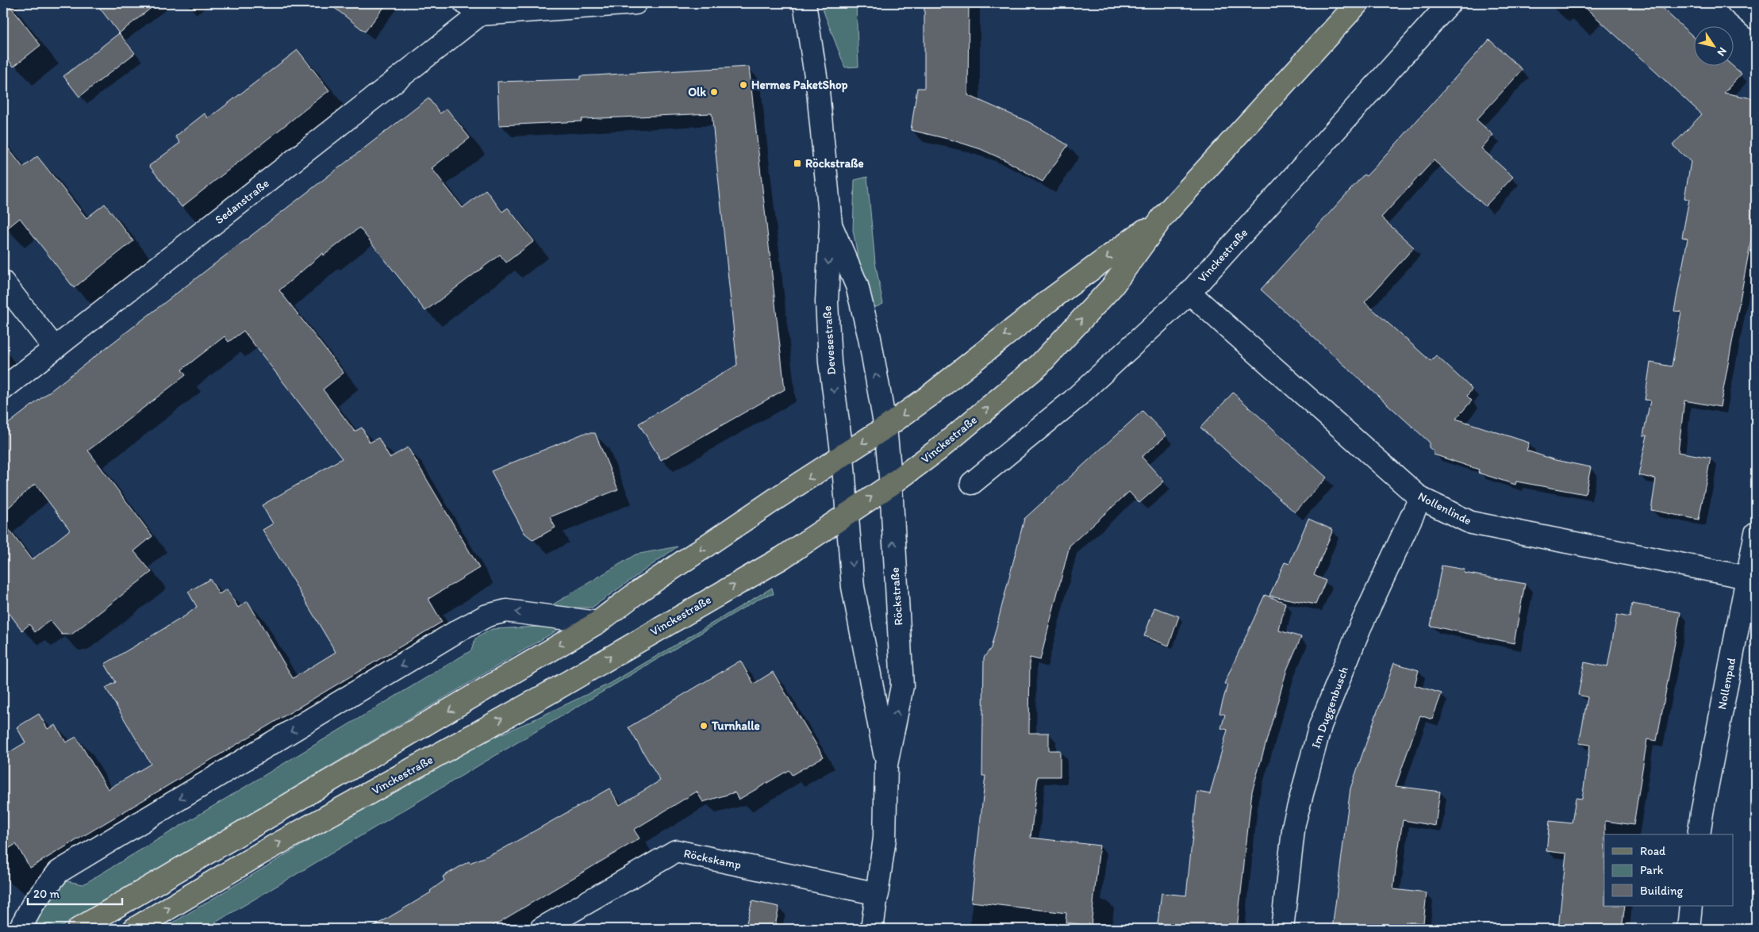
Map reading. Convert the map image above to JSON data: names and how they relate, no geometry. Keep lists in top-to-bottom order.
{
  "streets": {
    "main road": ["Vinckestraße"],
    "street": [
      "Sedanstraße",
      "Devesestraße",
      "Nollenlinde",
      "Röckstraße",
      "Nollenpad",
      "Im Duggenbusch",
      "Röckskamp"
    ]
  },
  "crossings": [
    ["Vinckestraße", "Devesestraße"],
    ["Vinckestraße", "Nollenlinde"],
    ["Vinckestraße", "Röckstraße"],
    ["Devesestraße", "Röckstraße"],
    ["Nollenlinde", "Nollenpad"],
    ["Nollenlinde", "Im Duggenbusch"],
    ["Röckstraße", "Röckskamp"]
  ],
  "places": {
    "other": ["Hermes PaketShop", "Olk", "Turnhalle"],
    "transit": ["Röckstraße"]
  },
  "legend": ["Road", "Park", "Building"],
  "scale_bar": "20 m",
  "north": "bottom right"
}
